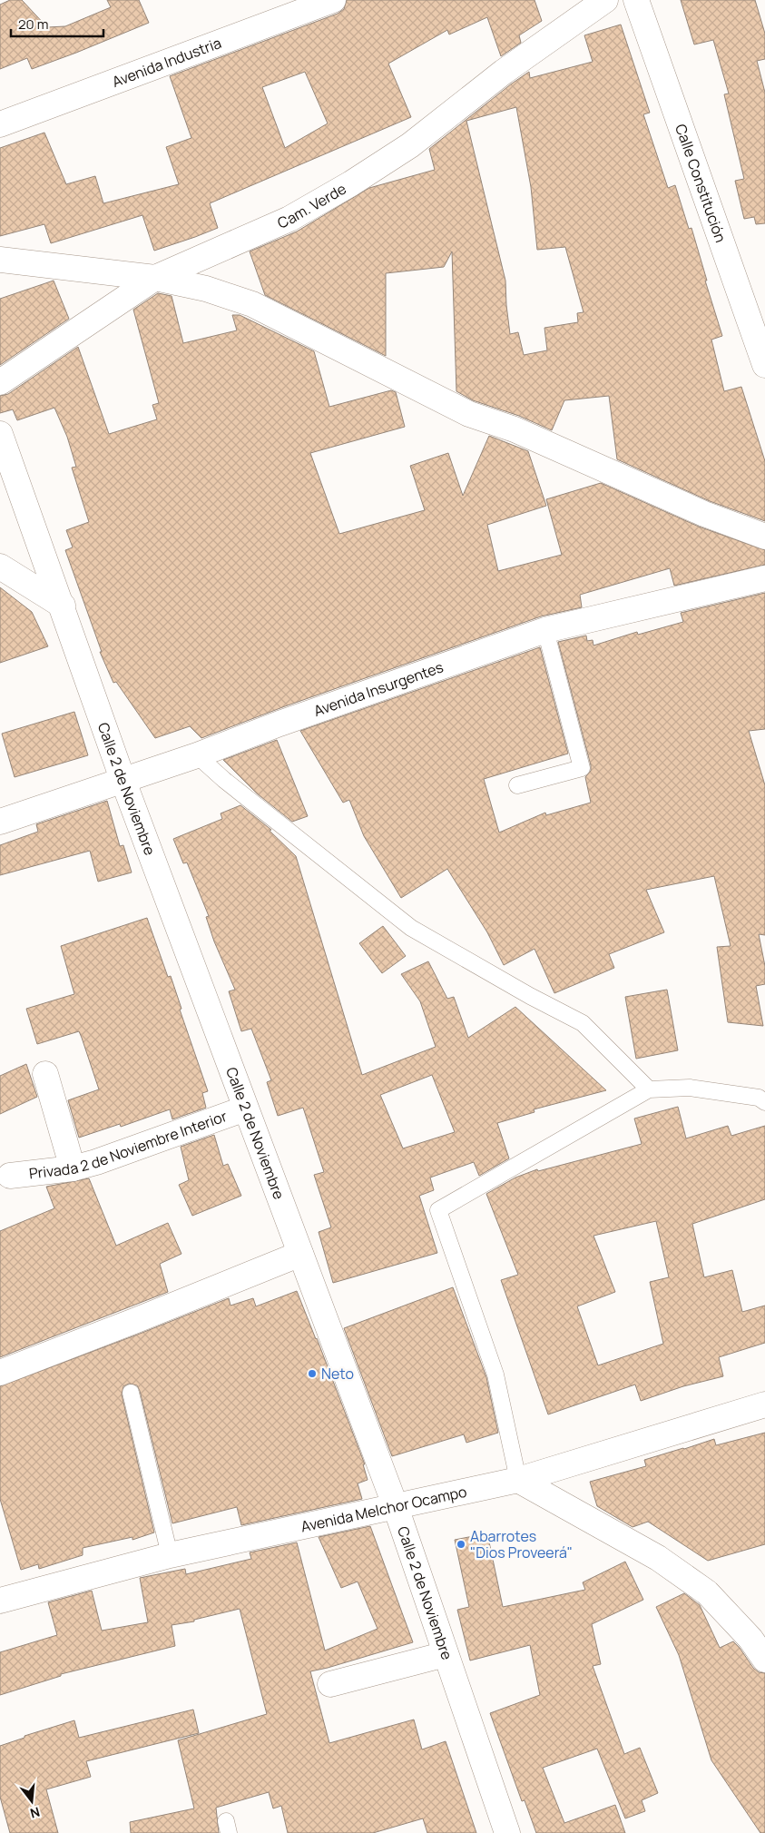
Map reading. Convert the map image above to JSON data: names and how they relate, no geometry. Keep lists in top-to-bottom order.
{
  "streets": {
    "street": [
      "Avenida Industria",
      "Calle Constitución",
      "Cam. Verde",
      "Avenida Insurgentes",
      "Calle 2 de Noviembre",
      "Privada 2 de Noviembre Interior",
      "Avenida Melchor Ocampo"
    ]
  },
  "crossings": [
    ["Avenida Insurgentes", "Calle 2 de Noviembre"],
    ["Calle 2 de Noviembre", "Privada 2 de Noviembre Interior"],
    ["Calle 2 de Noviembre", "Avenida Melchor Ocampo"]
  ],
  "places": ["Neto", "Abarrotes \"Dios Proveerá\""],
  "scale_bar": "20 m",
  "north": "bottom"
}
